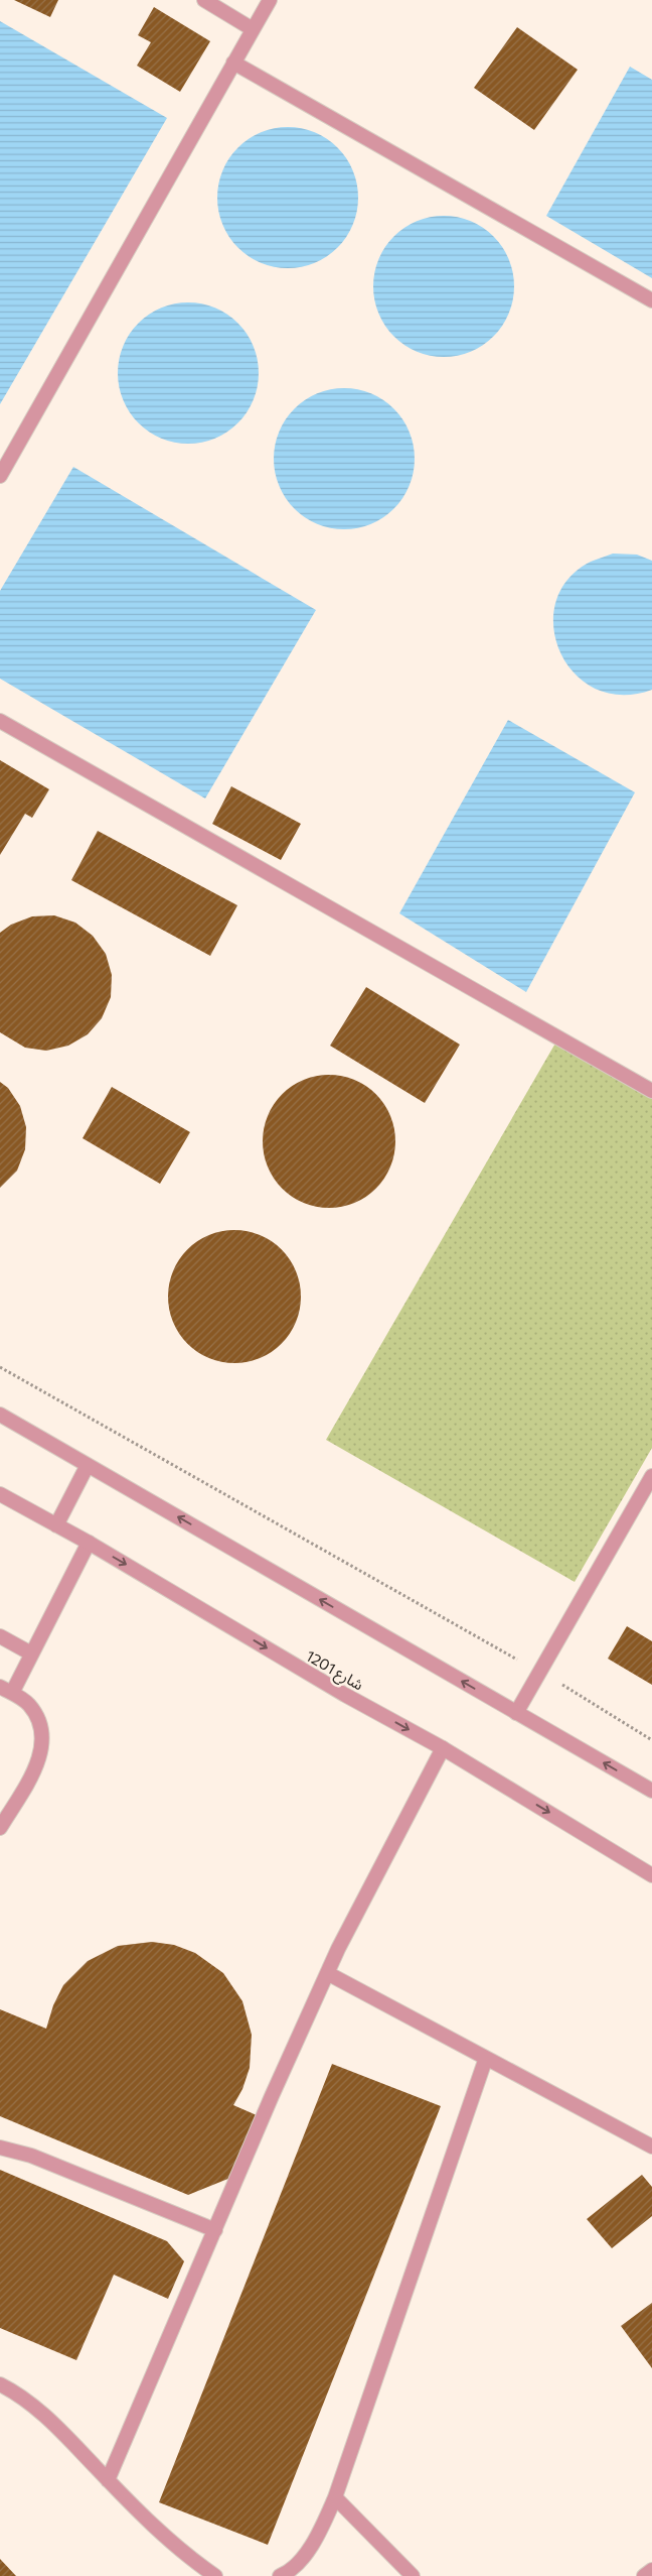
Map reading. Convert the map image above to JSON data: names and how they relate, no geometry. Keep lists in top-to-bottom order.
{
  "streets": {
    "street": ["شارع 1201"]
  }
}
